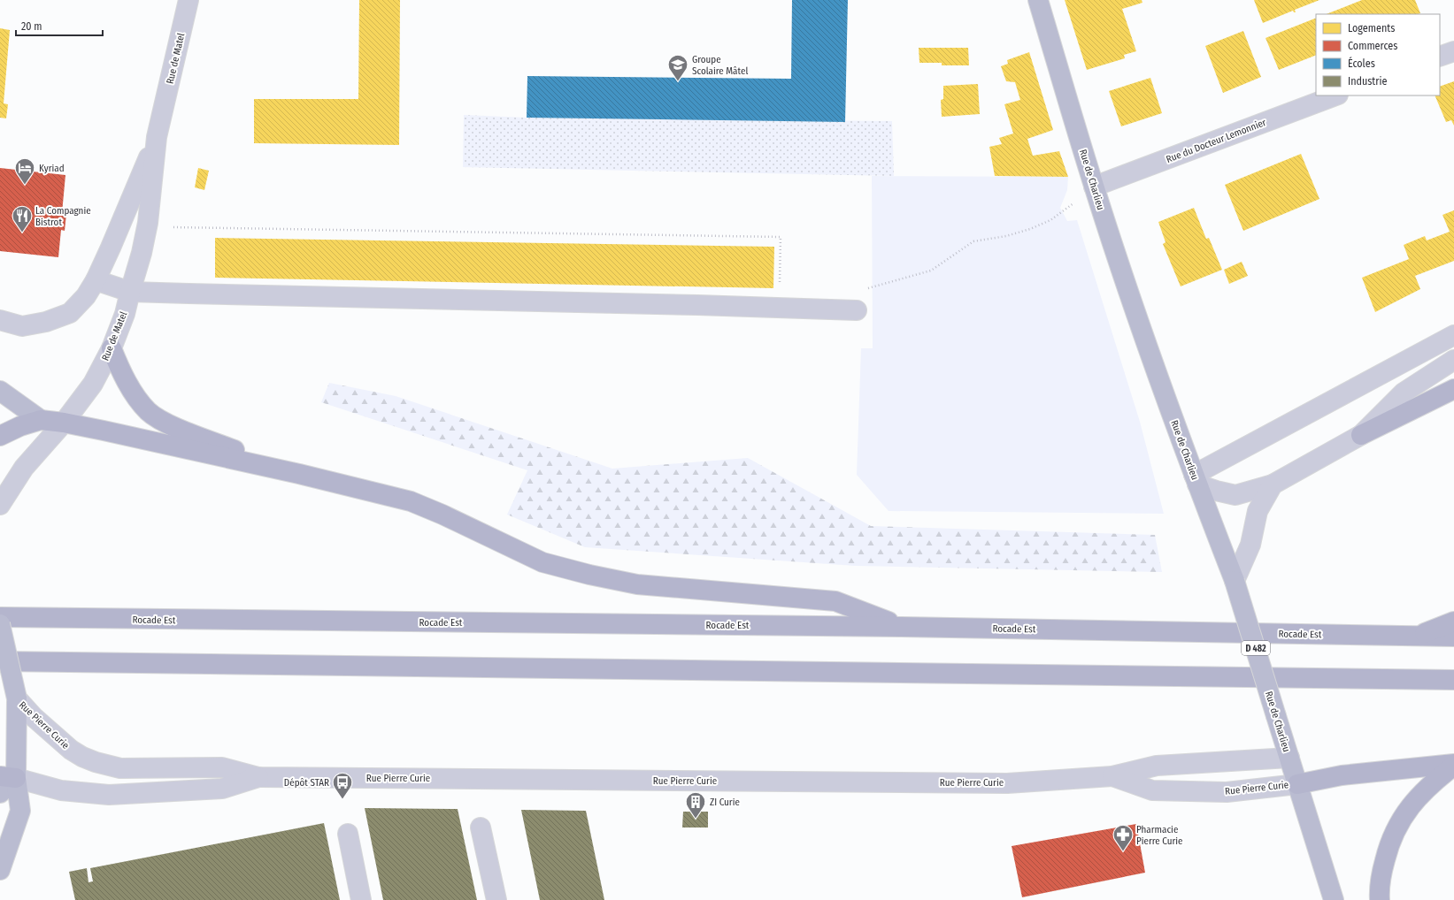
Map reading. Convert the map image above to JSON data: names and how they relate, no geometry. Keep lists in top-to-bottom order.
{
  "streets": {
    "highway": ["Rocade Est"],
    "main road": ["Rue de Charlieu", "D 482"],
    "street": ["Rue de Matel", "Rue du Docteur Lemonnier", "Rue Pierre Curie"]
  },
  "crossings": [
    ["Rue du Docteur Lemonnier", "Rue de Charlieu"],
    ["Rue de Charlieu", "Rue Pierre Curie"]
  ],
  "places": {
    "school or university": ["Groupe Scolaire Mâtel"],
    "hotel": ["Kyriad"],
    "restaurant": ["La Compagnie Bistrot"],
    "bus stop": ["Dépôt STAR"],
    "building": ["ZI Curie"],
    "pharmacy": ["Pharmacie Pierre Curie"]
  },
  "legend": [
    "Logements",
    "Commerces",
    "Écoles",
    "Industrie"
  ],
  "scale_bar": "20 m"
}
